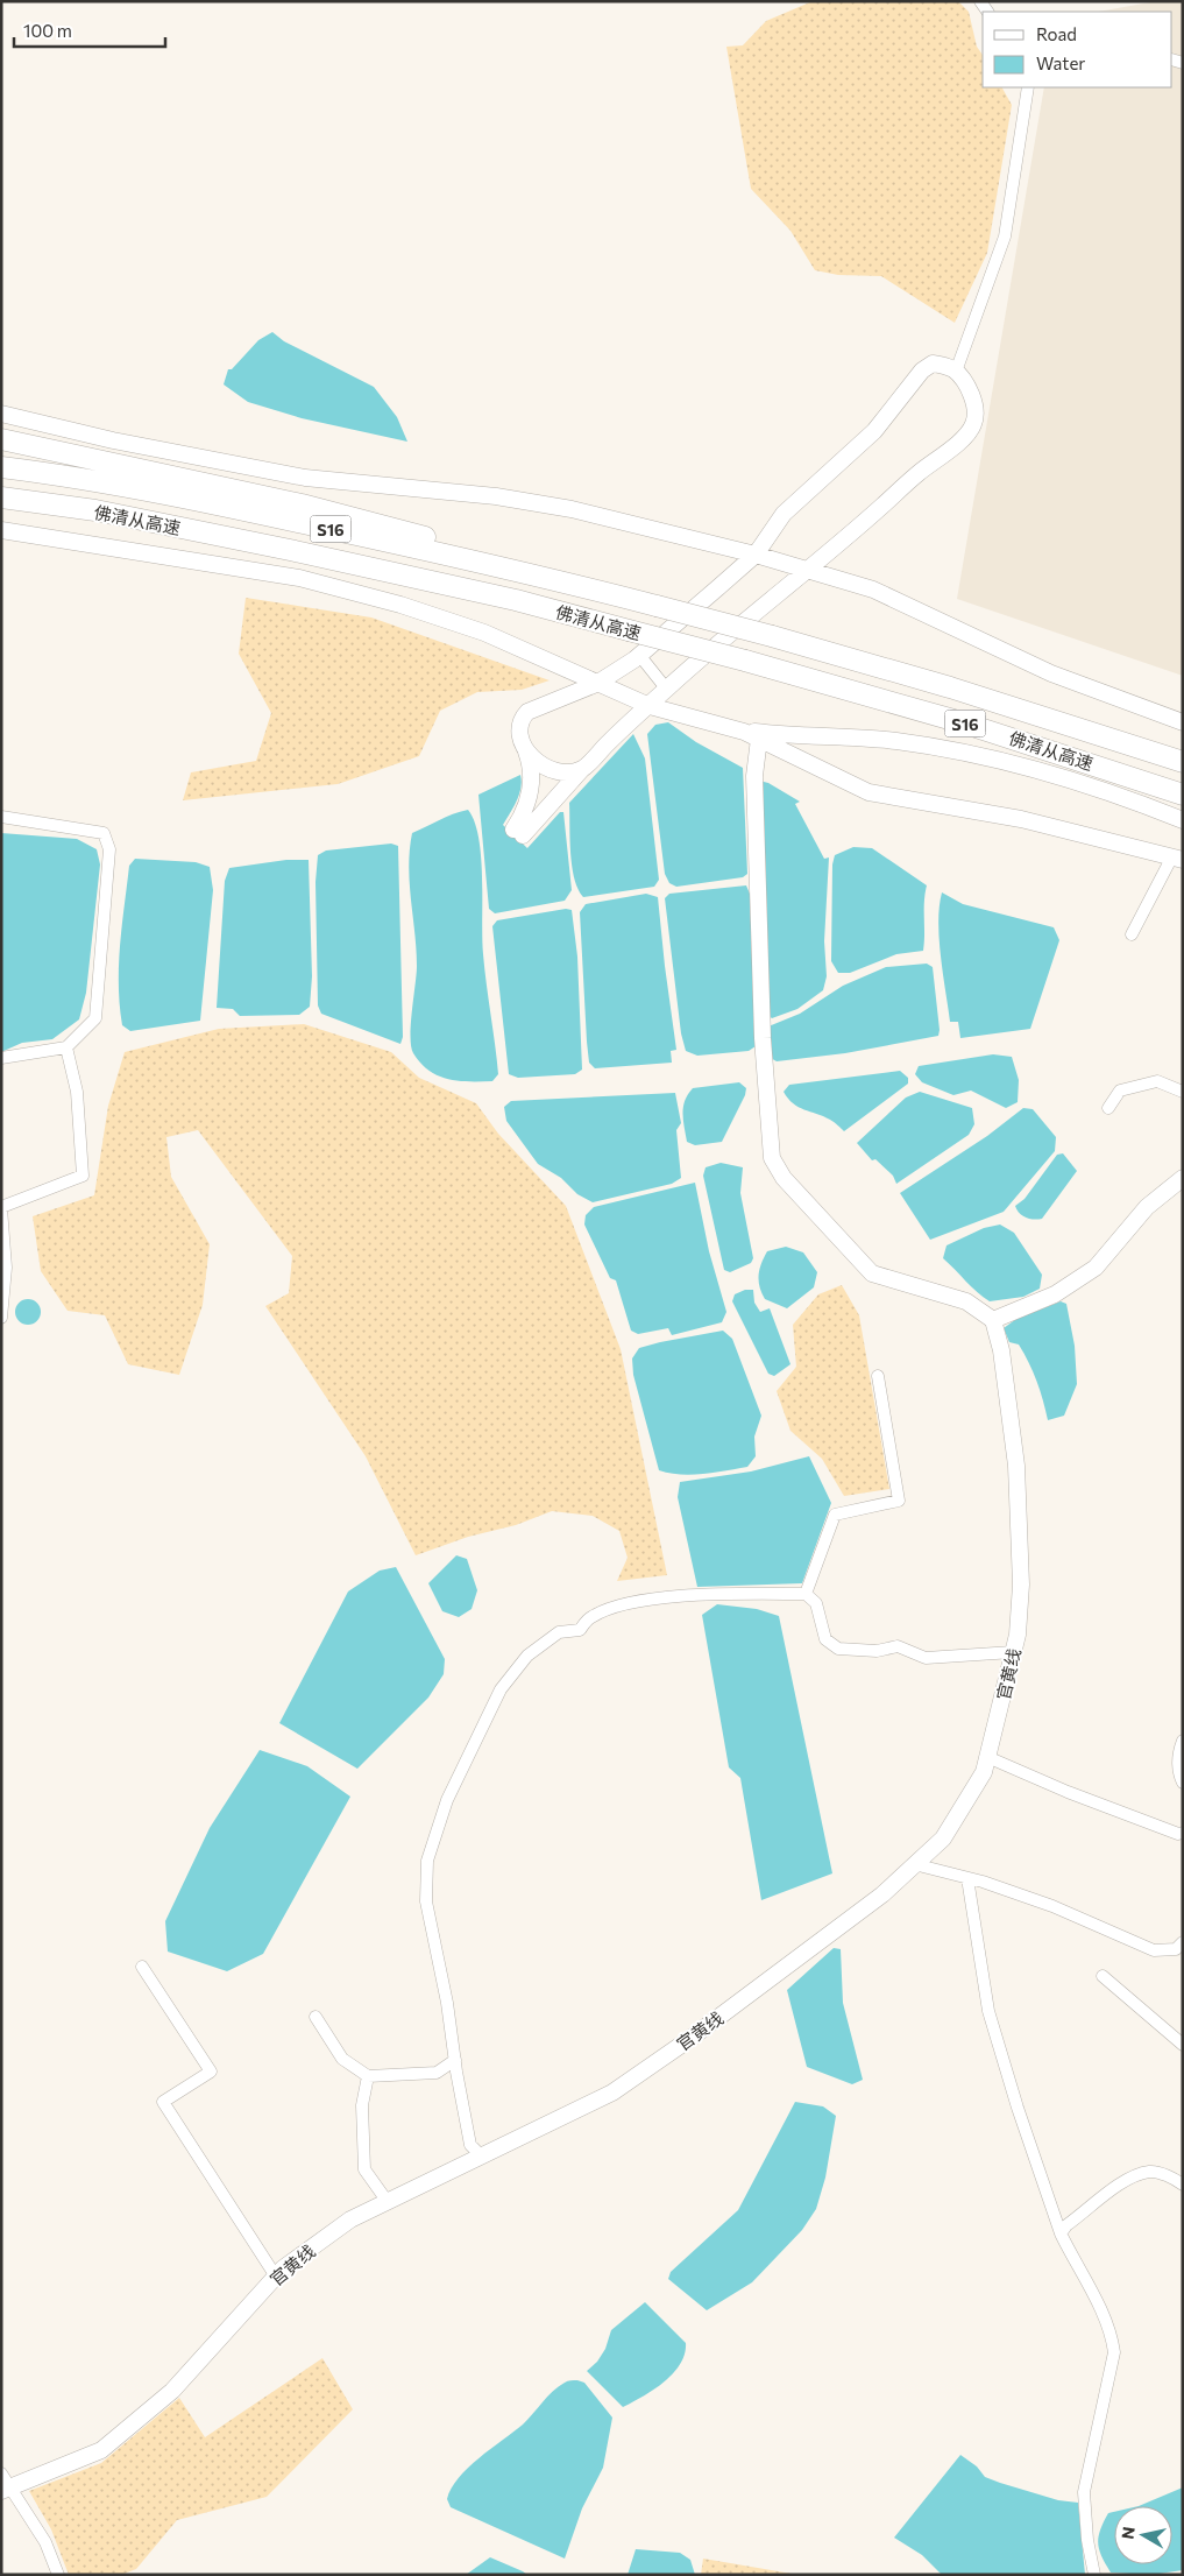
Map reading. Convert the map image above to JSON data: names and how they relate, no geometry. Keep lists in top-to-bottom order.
{
  "streets": {
    "highway": ["佛清从高速", "S16"],
    "street": ["官黄线"]
  },
  "legend": ["Road", "Water"],
  "scale_bar": "100 m",
  "north": "left"
}
